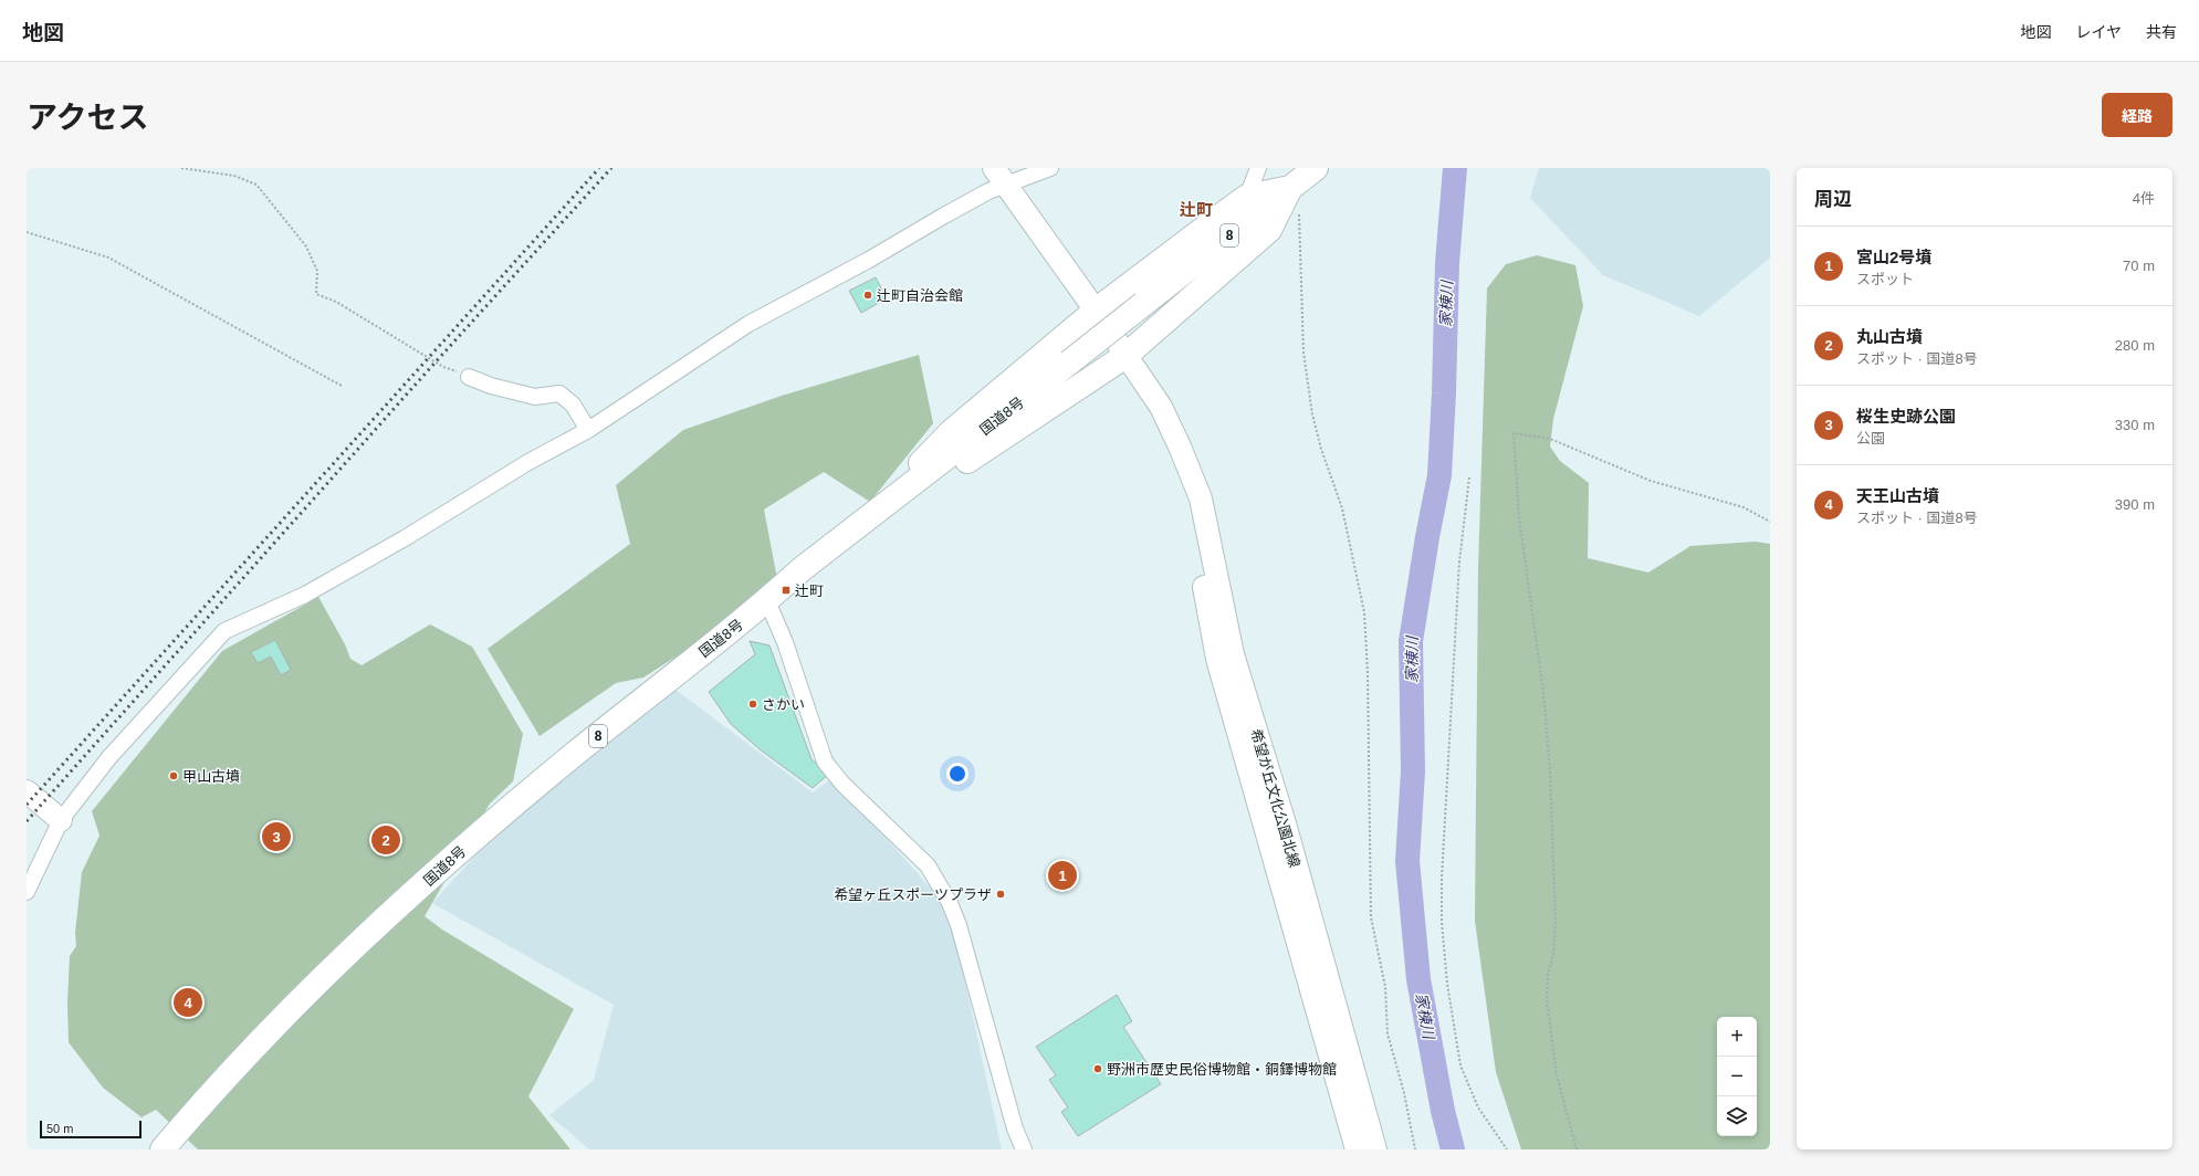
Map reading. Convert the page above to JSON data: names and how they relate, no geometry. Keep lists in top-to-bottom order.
{
  "streets": {
    "highway": ["8", "国道8号"],
    "main road": ["希望が丘文化公園北線"]
  },
  "districts": ["辻町"],
  "water": ["家棟川"],
  "places": {
    "other": [
      "辻町自治会館",
      "さかい",
      "甲山古墳",
      "希望ヶ丘スポーツプラザ",
      "野洲市歴史民俗博物館・銅鐸博物館"
    ],
    "transit": ["辻町"]
  },
  "scale_bar": "50 m",
  "page": {
    "header": "地図",
    "nav": ["地図", "レイヤ", "共有"],
    "title": "アクセス",
    "buttons": "経路",
    "heading": ["周辺", "4件"],
    "list": [
      {
        "mark": "1",
        "name": "宮山2号墳",
        "note": "スポット",
        "value": "70 m"
      },
      {
        "mark": "2",
        "name": "丸山古墳",
        "note": "スポット · 国道8号",
        "value": "280 m"
      },
      {
        "mark": "3",
        "name": "桜生史跡公園",
        "note": "公園",
        "value": "330 m"
      },
      {
        "mark": "4",
        "name": "天王山古墳",
        "note": "スポット · 国道8号",
        "value": "390 m"
      }
    ],
    "pins": [
      "3",
      "2",
      "1",
      "4"
    ],
    "map_buttons": ["+", "−"],
    "scale": "50 m"
  }
}
